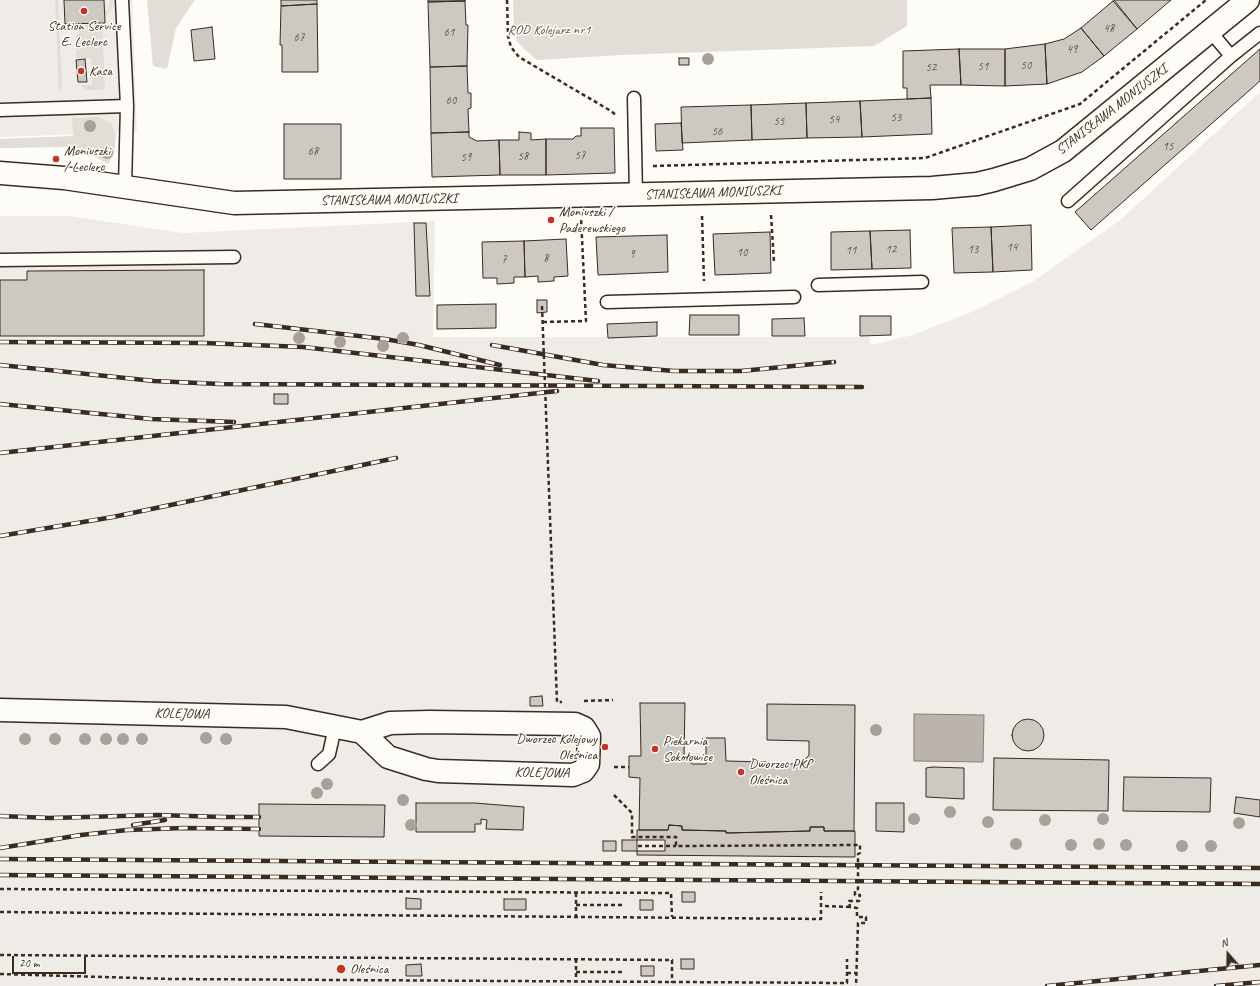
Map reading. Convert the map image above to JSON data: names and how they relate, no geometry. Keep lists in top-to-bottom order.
{
  "streets": {
    "street": ["STANISŁAWA MONIUSZKI", "KOLEJOWA"]
  },
  "parks": ["ROD Kolejarz nr1"],
  "places": [
    "Station Service E. Leclerc",
    "Kasa",
    "Moniuszki / Leclerc",
    "Moniuszki / Paderewskiego",
    "Dworzec Kolejowy Oleśnica",
    "Piekarnia Sokołowice",
    "Dworzec PKP Oleśnica",
    "Oleśnica"
  ],
  "house_numbers": [
    "48",
    "61",
    "67",
    "49",
    "50",
    "51",
    "52",
    "60",
    "53",
    "54",
    "55",
    "56",
    "15",
    "68",
    "57",
    "58",
    "59",
    "14",
    "12",
    "13",
    "11",
    "10",
    "9",
    "8",
    "7"
  ],
  "scale_bar": "20 m",
  "north": "top"
}
